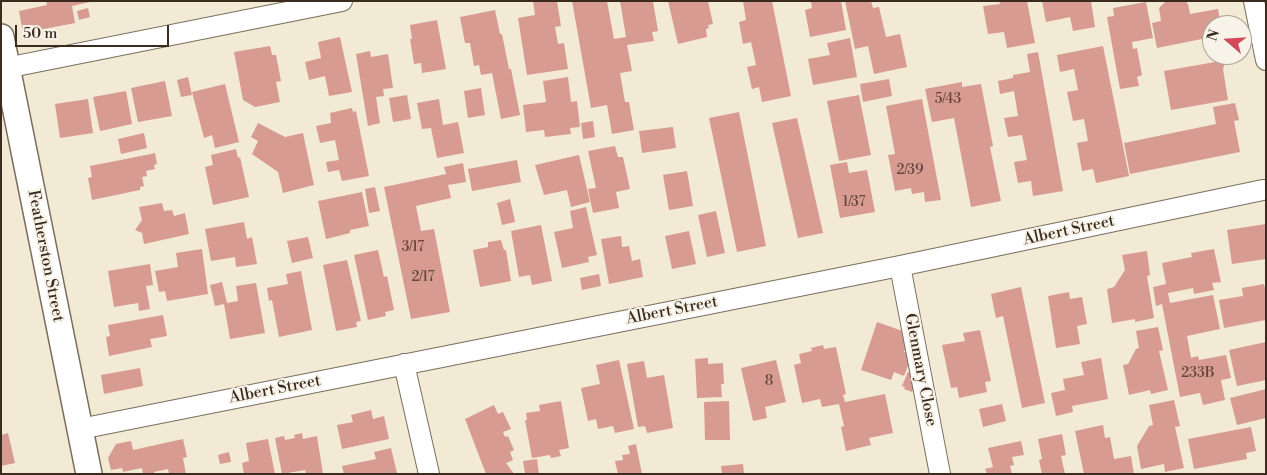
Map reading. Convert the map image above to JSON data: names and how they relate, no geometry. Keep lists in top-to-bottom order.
{
  "streets": {
    "main road": ["Featherston Street"],
    "street": ["Albert Street", "Glenmary Close"]
  },
  "crossings": [
    ["Albert Street", "Featherston Street"],
    ["Albert Street", "Glenmary Close"]
  ],
  "house_numbers": [
    "5/43",
    "2/39",
    "1/37",
    "3/17",
    "2/17",
    "233B",
    "8"
  ],
  "scale_bar": "50 m",
  "north": "left"
}
